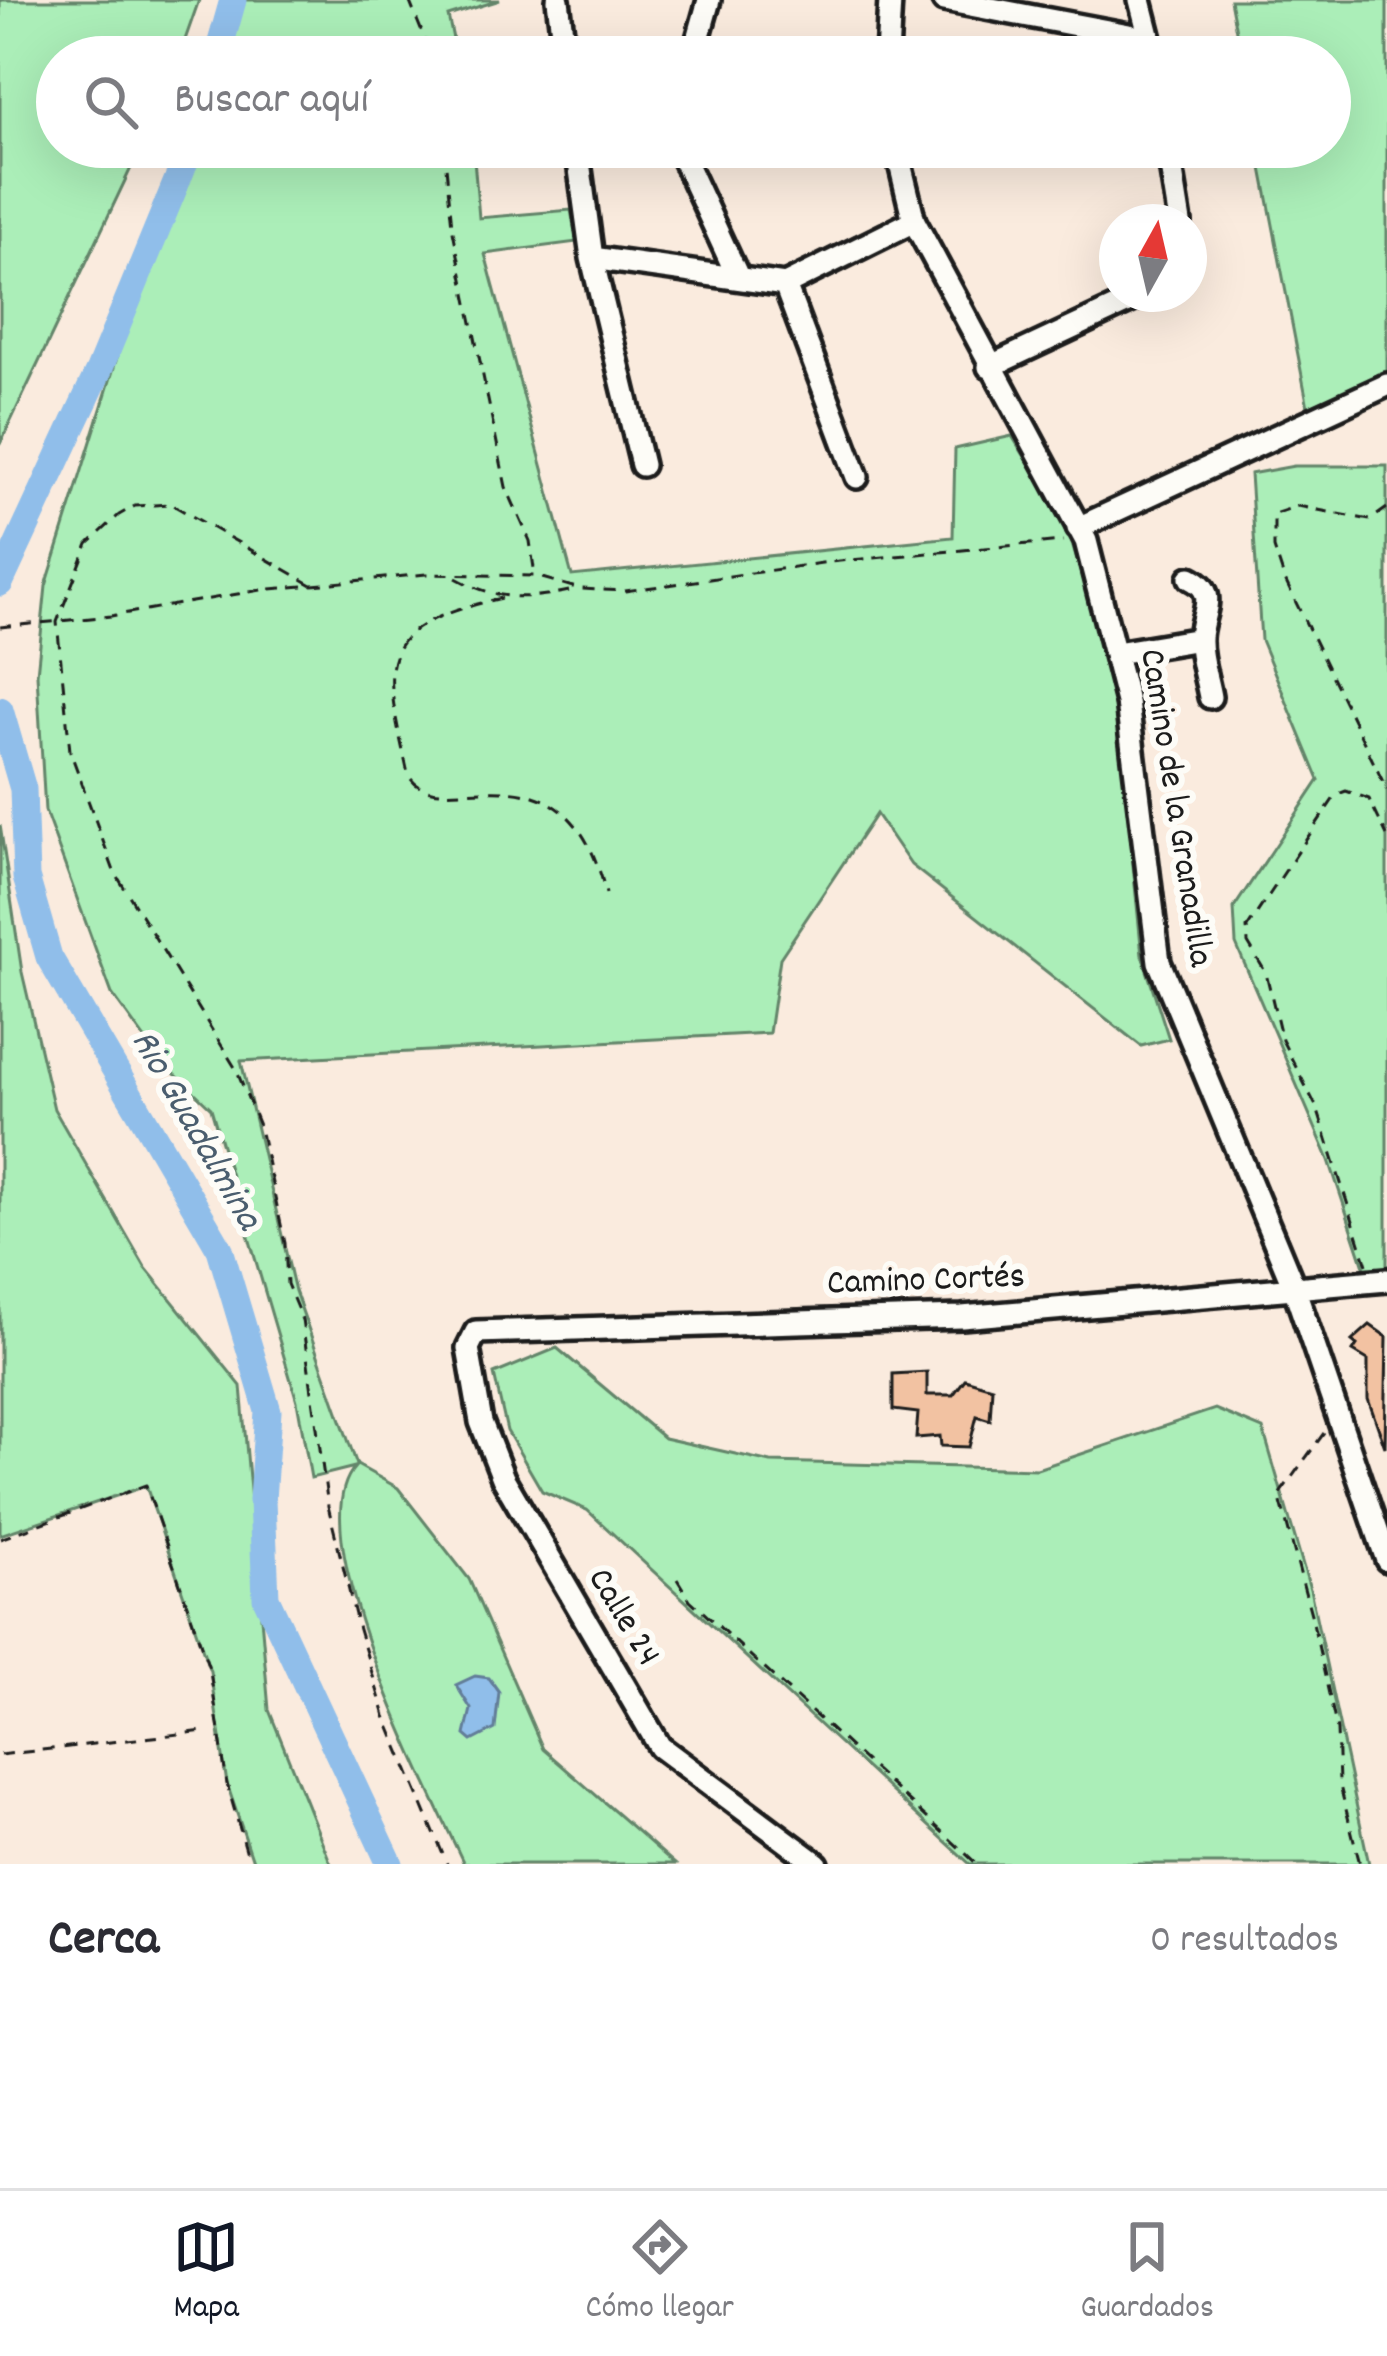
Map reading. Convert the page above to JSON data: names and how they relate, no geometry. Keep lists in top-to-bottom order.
{
  "streets": {
    "street": ["Camino de la Granadilla", "Camino Cortés", "Calle 24"]
  },
  "crossings": [
    ["Camino de la Granadilla", "Camino Cortés"],
    ["Camino Cortés", "Calle 24"]
  ],
  "water": ["Rio Guadalmina"],
  "north": "top",
  "page": {
    "search": "Buscar aquí",
    "heading": ["Cerca", "0 resultados"],
    "nav": ["Mapa", "Cómo llegar", "Guardados"]
  }
}
